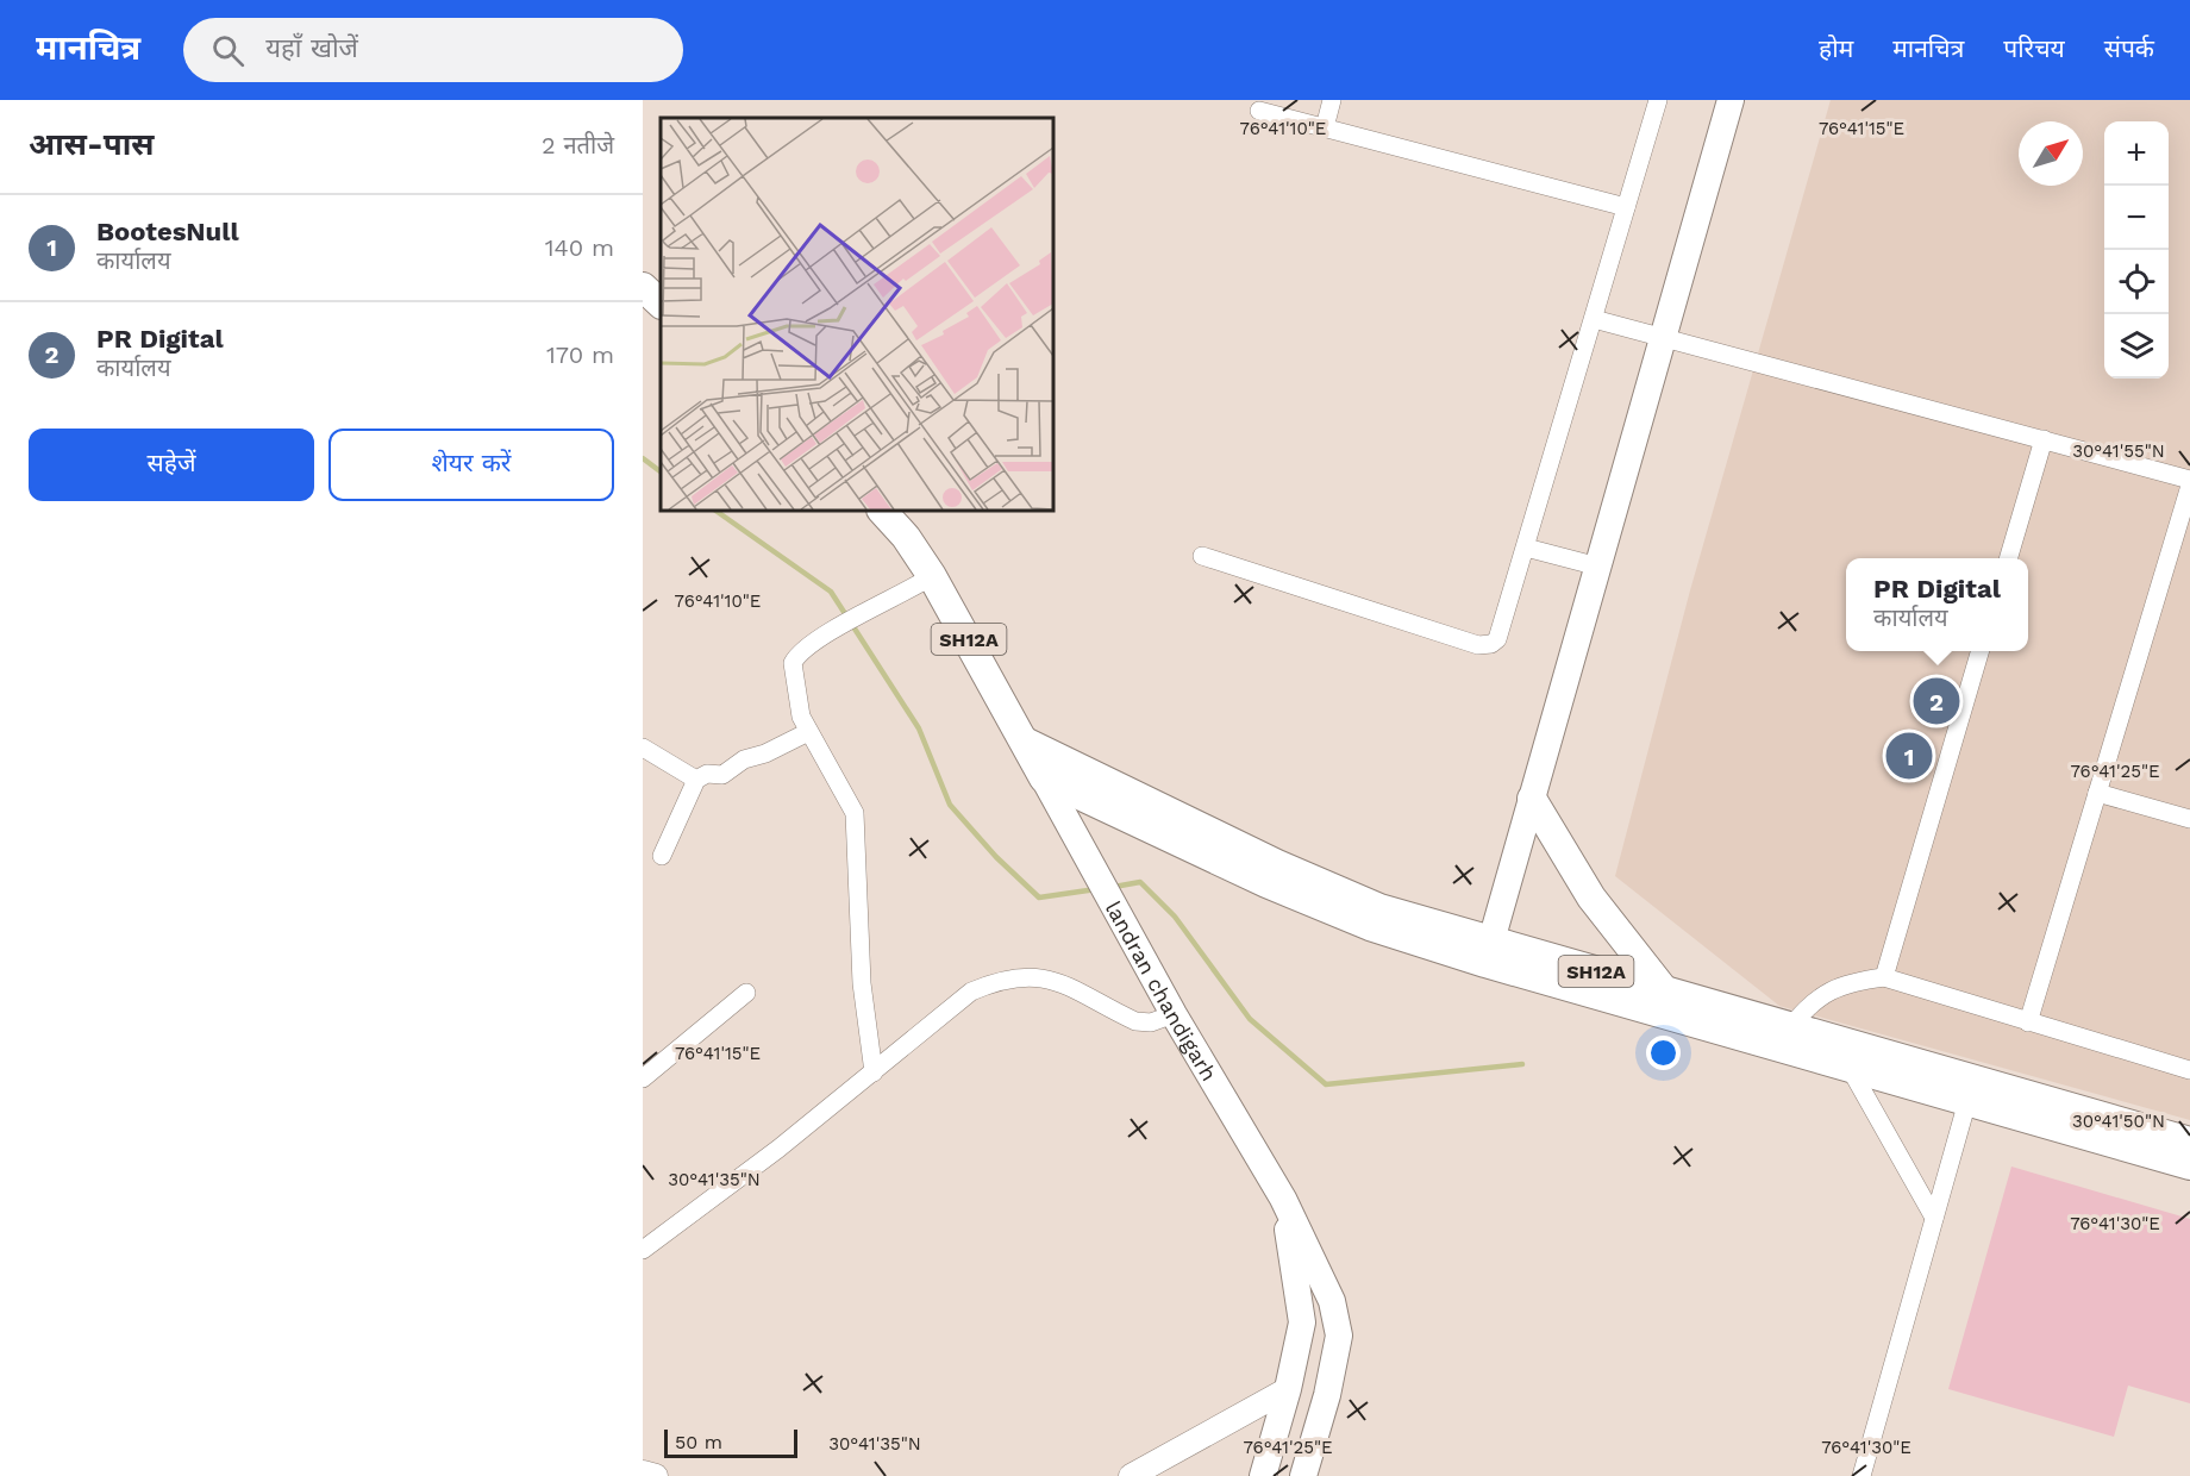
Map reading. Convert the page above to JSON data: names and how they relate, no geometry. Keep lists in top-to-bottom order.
{
  "streets": {
    "main road": ["SH12A", "landran chandigarh"]
  },
  "crossings": [
    ["SH12A", "landran chandigarh"]
  ],
  "scale_bar": "50 m",
  "north": "top right",
  "page": {
    "header": "मानचित्र",
    "search": "यहाँ खोजें",
    "nav": [
      "होम",
      "मानचित्र",
      "परिचय",
      "संपर्क"
    ],
    "heading": ["आस-पास", "2 नतीजे"],
    "map_buttons": ["+", "−"],
    "list": [
      {
        "mark": "1",
        "name": "BootesNull",
        "note": "कार्यालय",
        "value": "140 m"
      },
      {
        "mark": "2",
        "name": "PR Digital",
        "note": "कार्यालय",
        "value": "170 m"
      }
    ],
    "buttons": ["सहेजें", "शेयर करें"],
    "popup": ["PR Digital", "कार्यालय"],
    "pins": ["2", "1"],
    "scale": "50 m"
  },
  "coordinates": [
    "76°41'10\"E",
    "76°41'15\"E",
    "30°41'55\"N",
    "76°41'25\"E",
    "30°41'50\"N",
    "30°41'35\"N",
    "76°41'30\"E"
  ]
}
